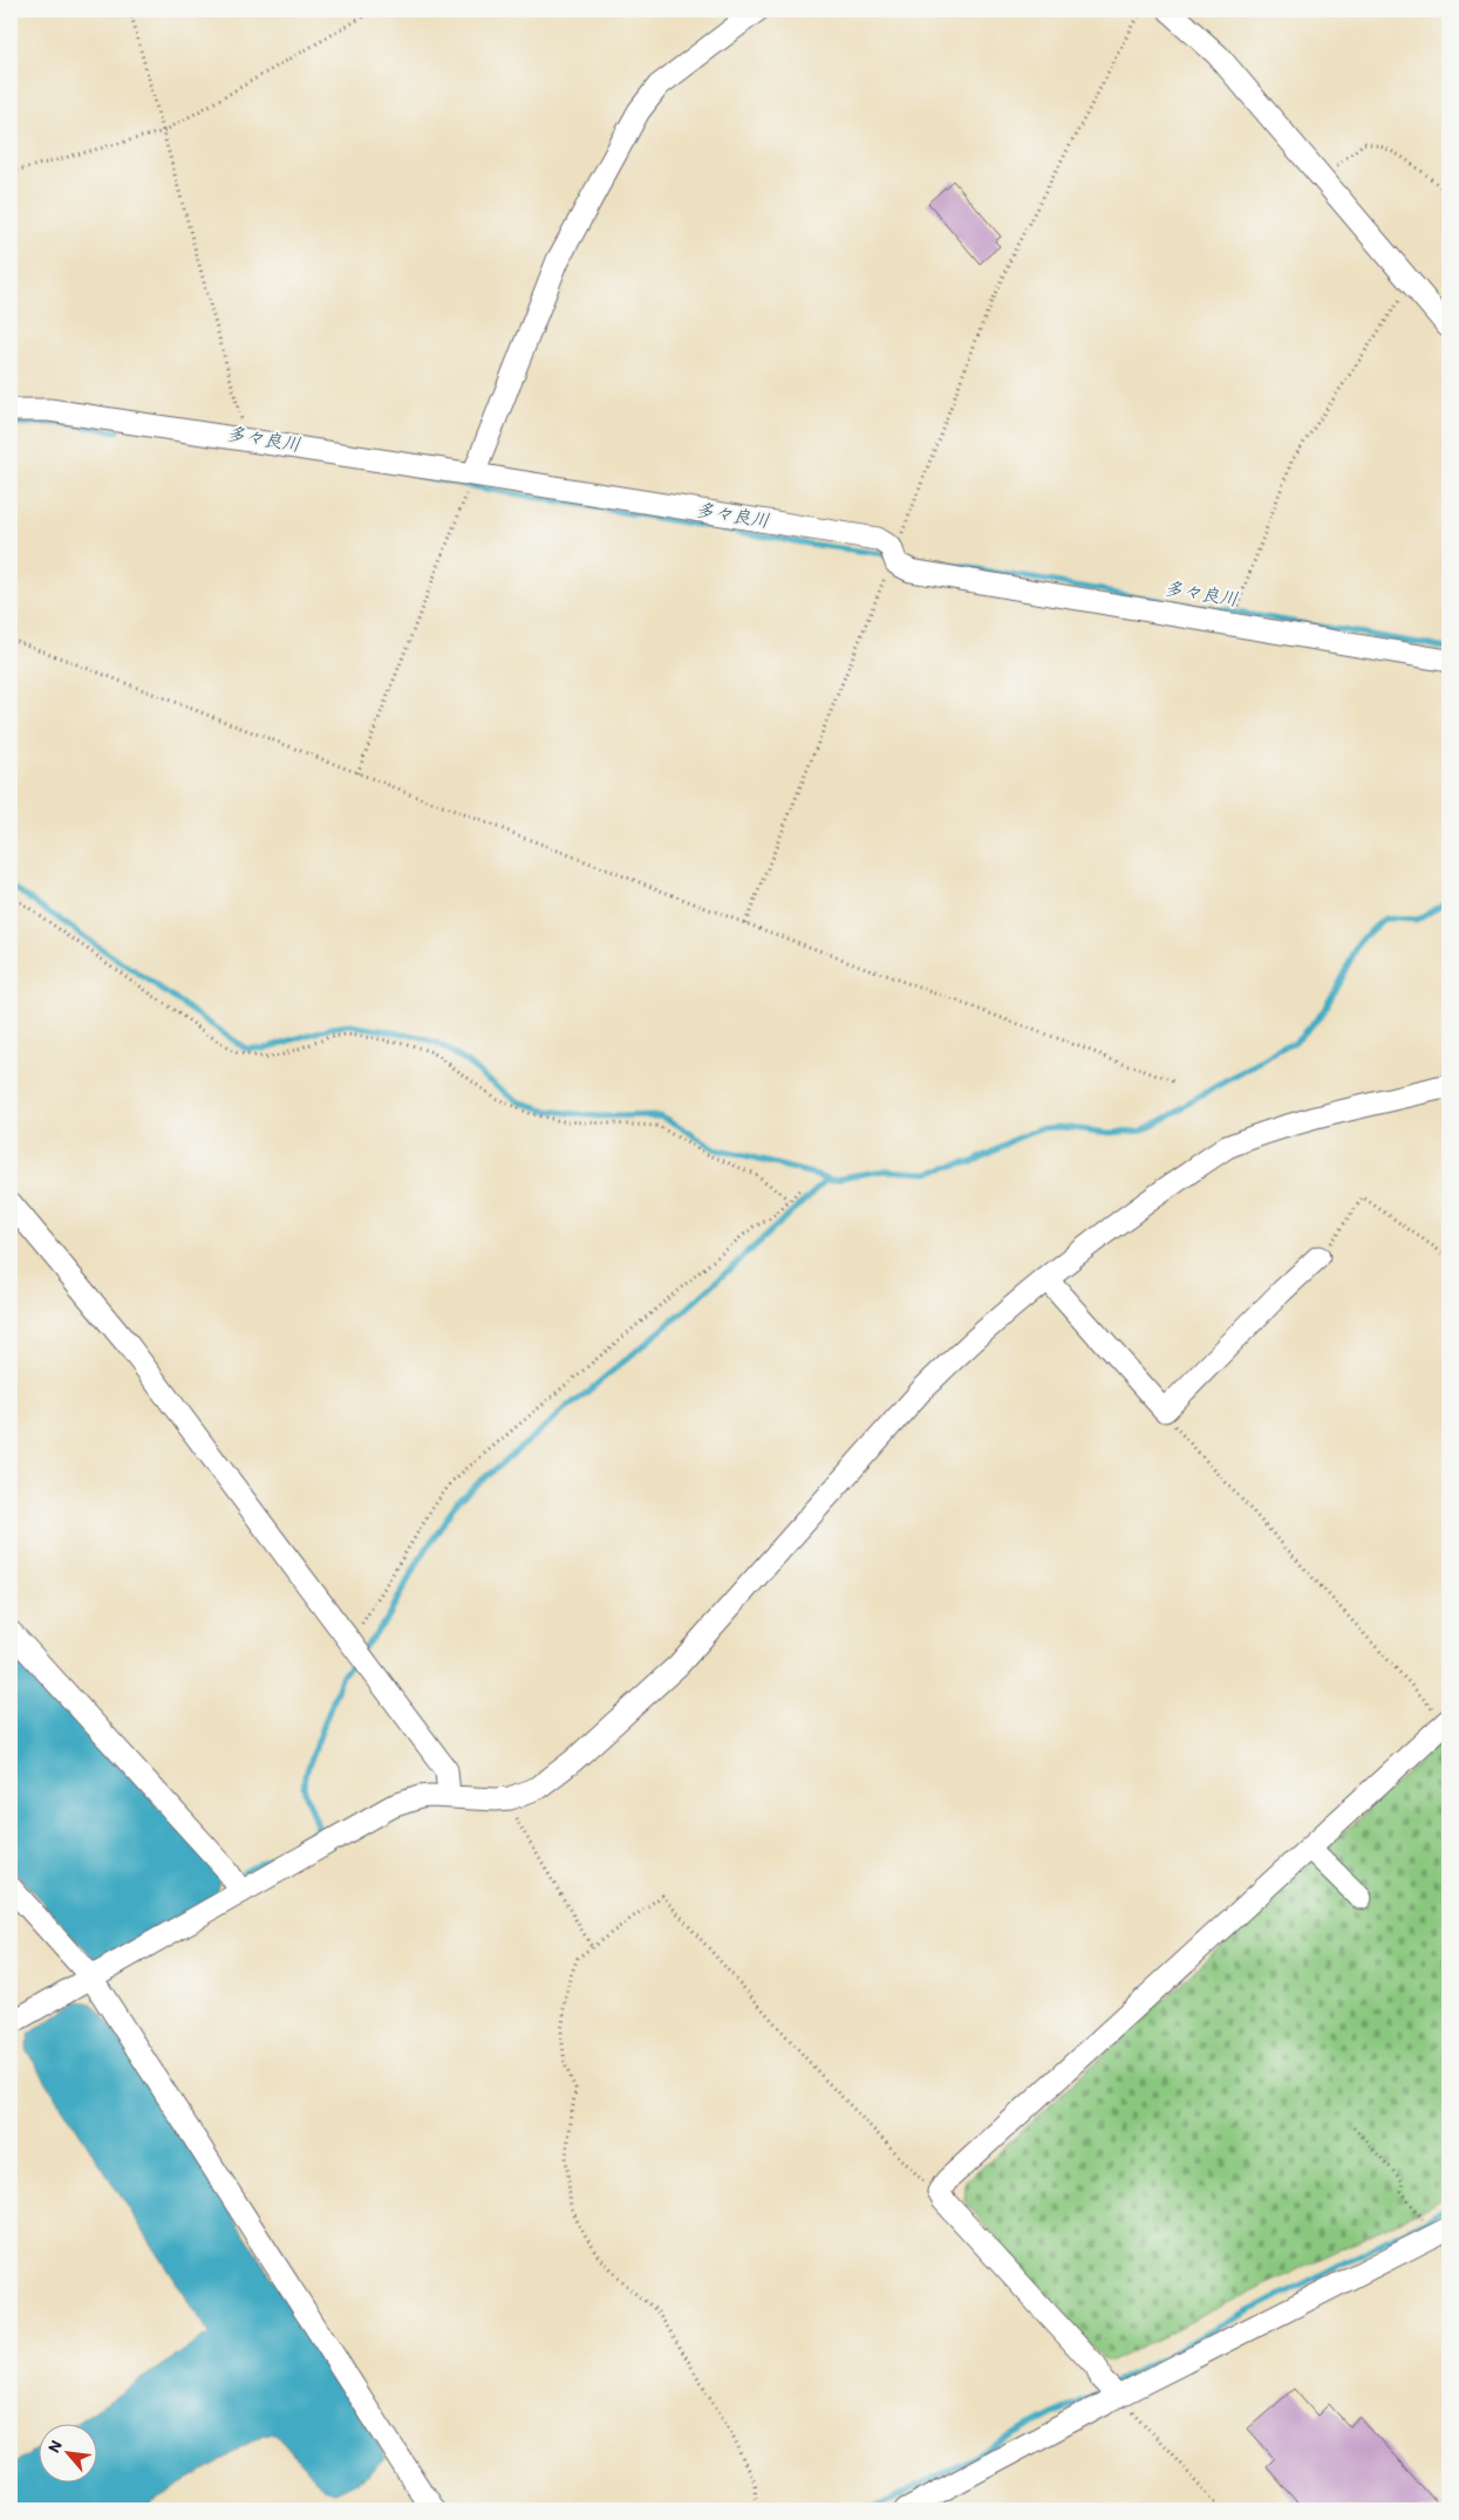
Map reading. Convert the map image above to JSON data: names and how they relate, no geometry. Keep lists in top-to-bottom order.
{
  "water": ["多々良川"],
  "north": "top left"
}
